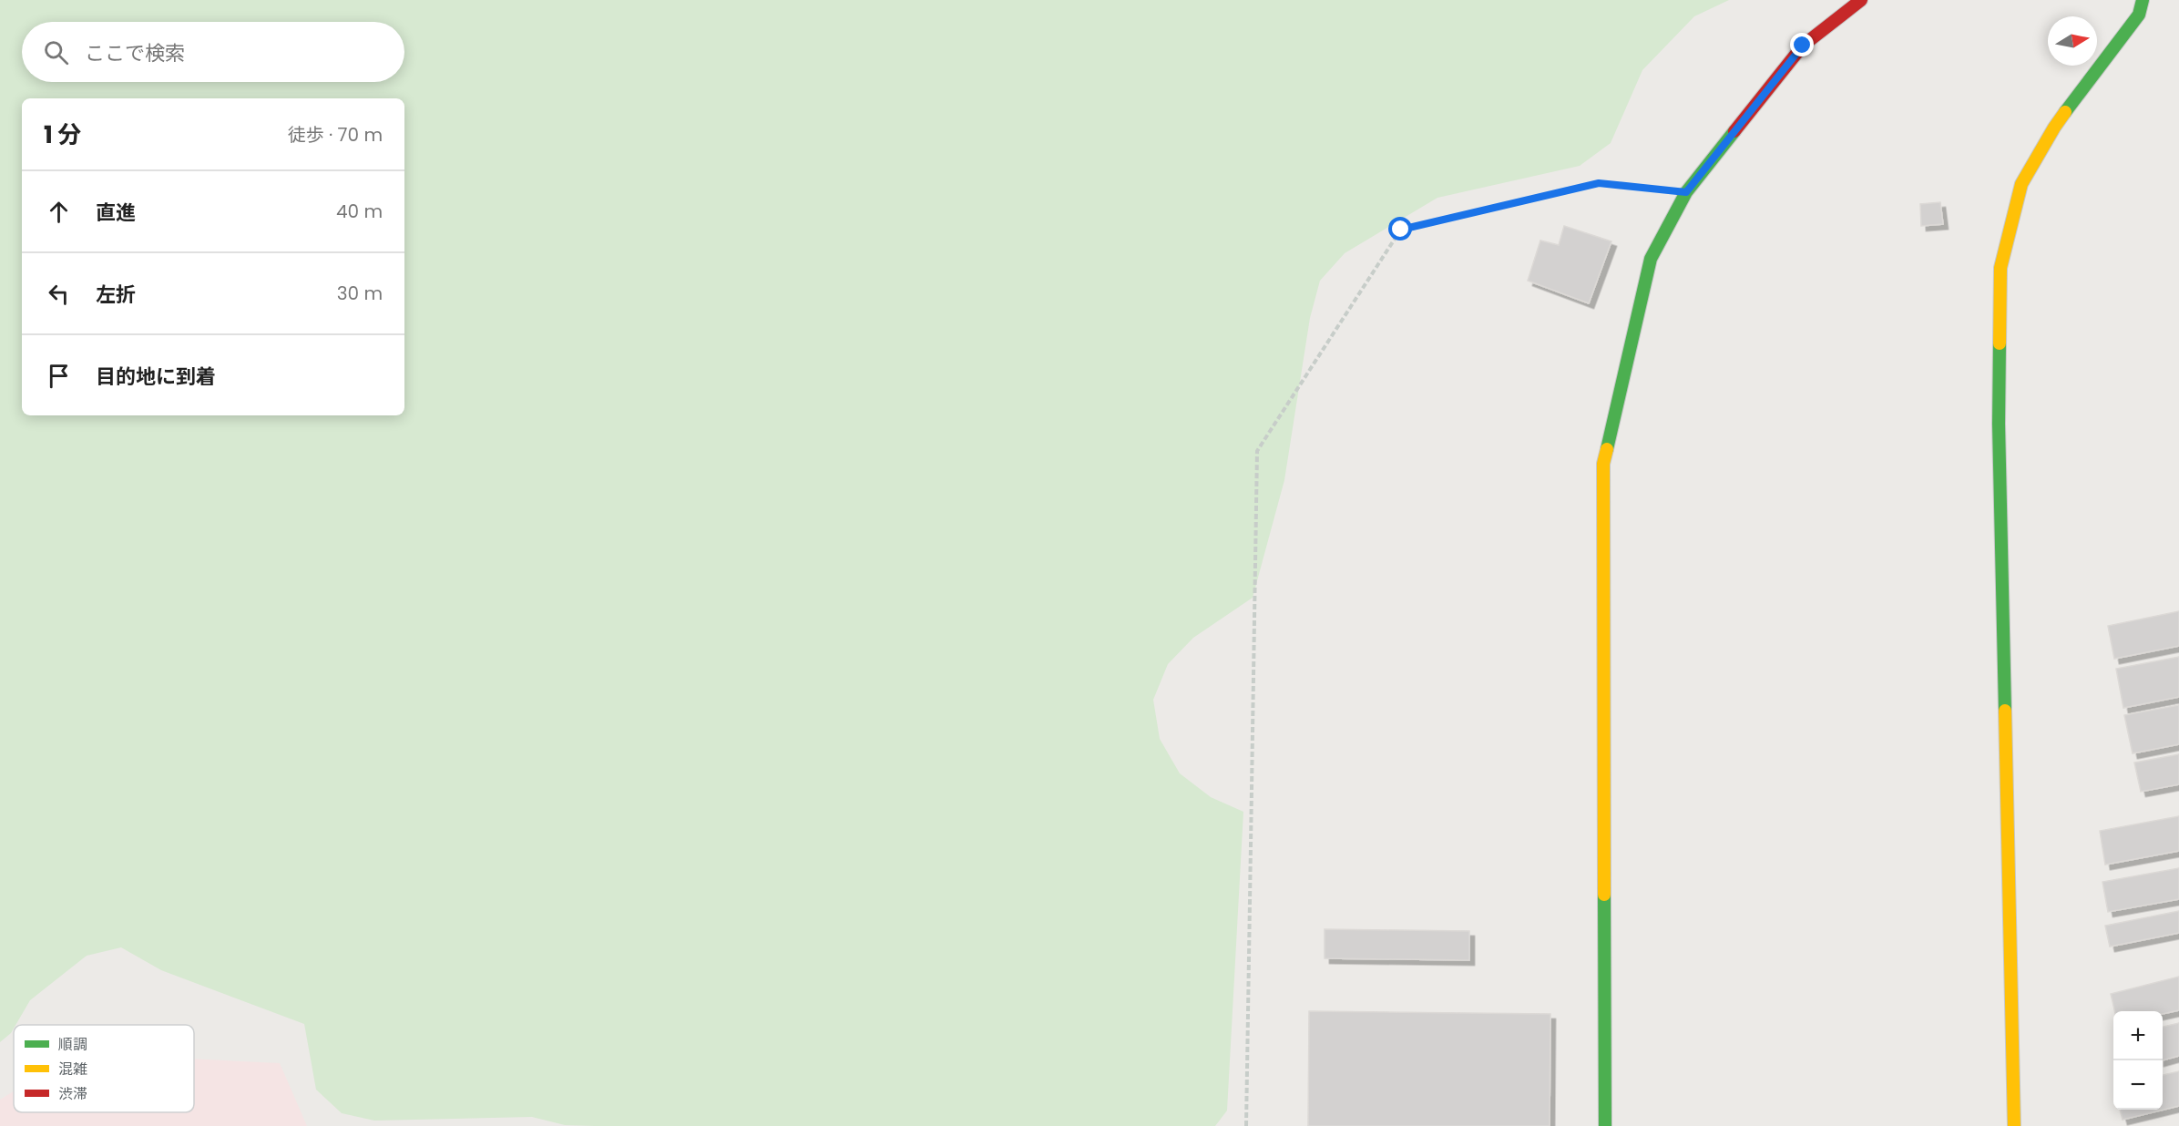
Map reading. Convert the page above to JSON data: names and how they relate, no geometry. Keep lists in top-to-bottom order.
{
  "legend": ["順調", "混雑", "渋滞"],
  "north": "right",
  "page": {
    "search": "ここで検索",
    "heading": ["1 分", "徒歩 · 70 m"],
    "list": [
      ["直進", "40 m"],
      ["左折", "30 m"],
      "目的地に到着"
    ],
    "map_buttons": ["+", "−"]
  }
}
